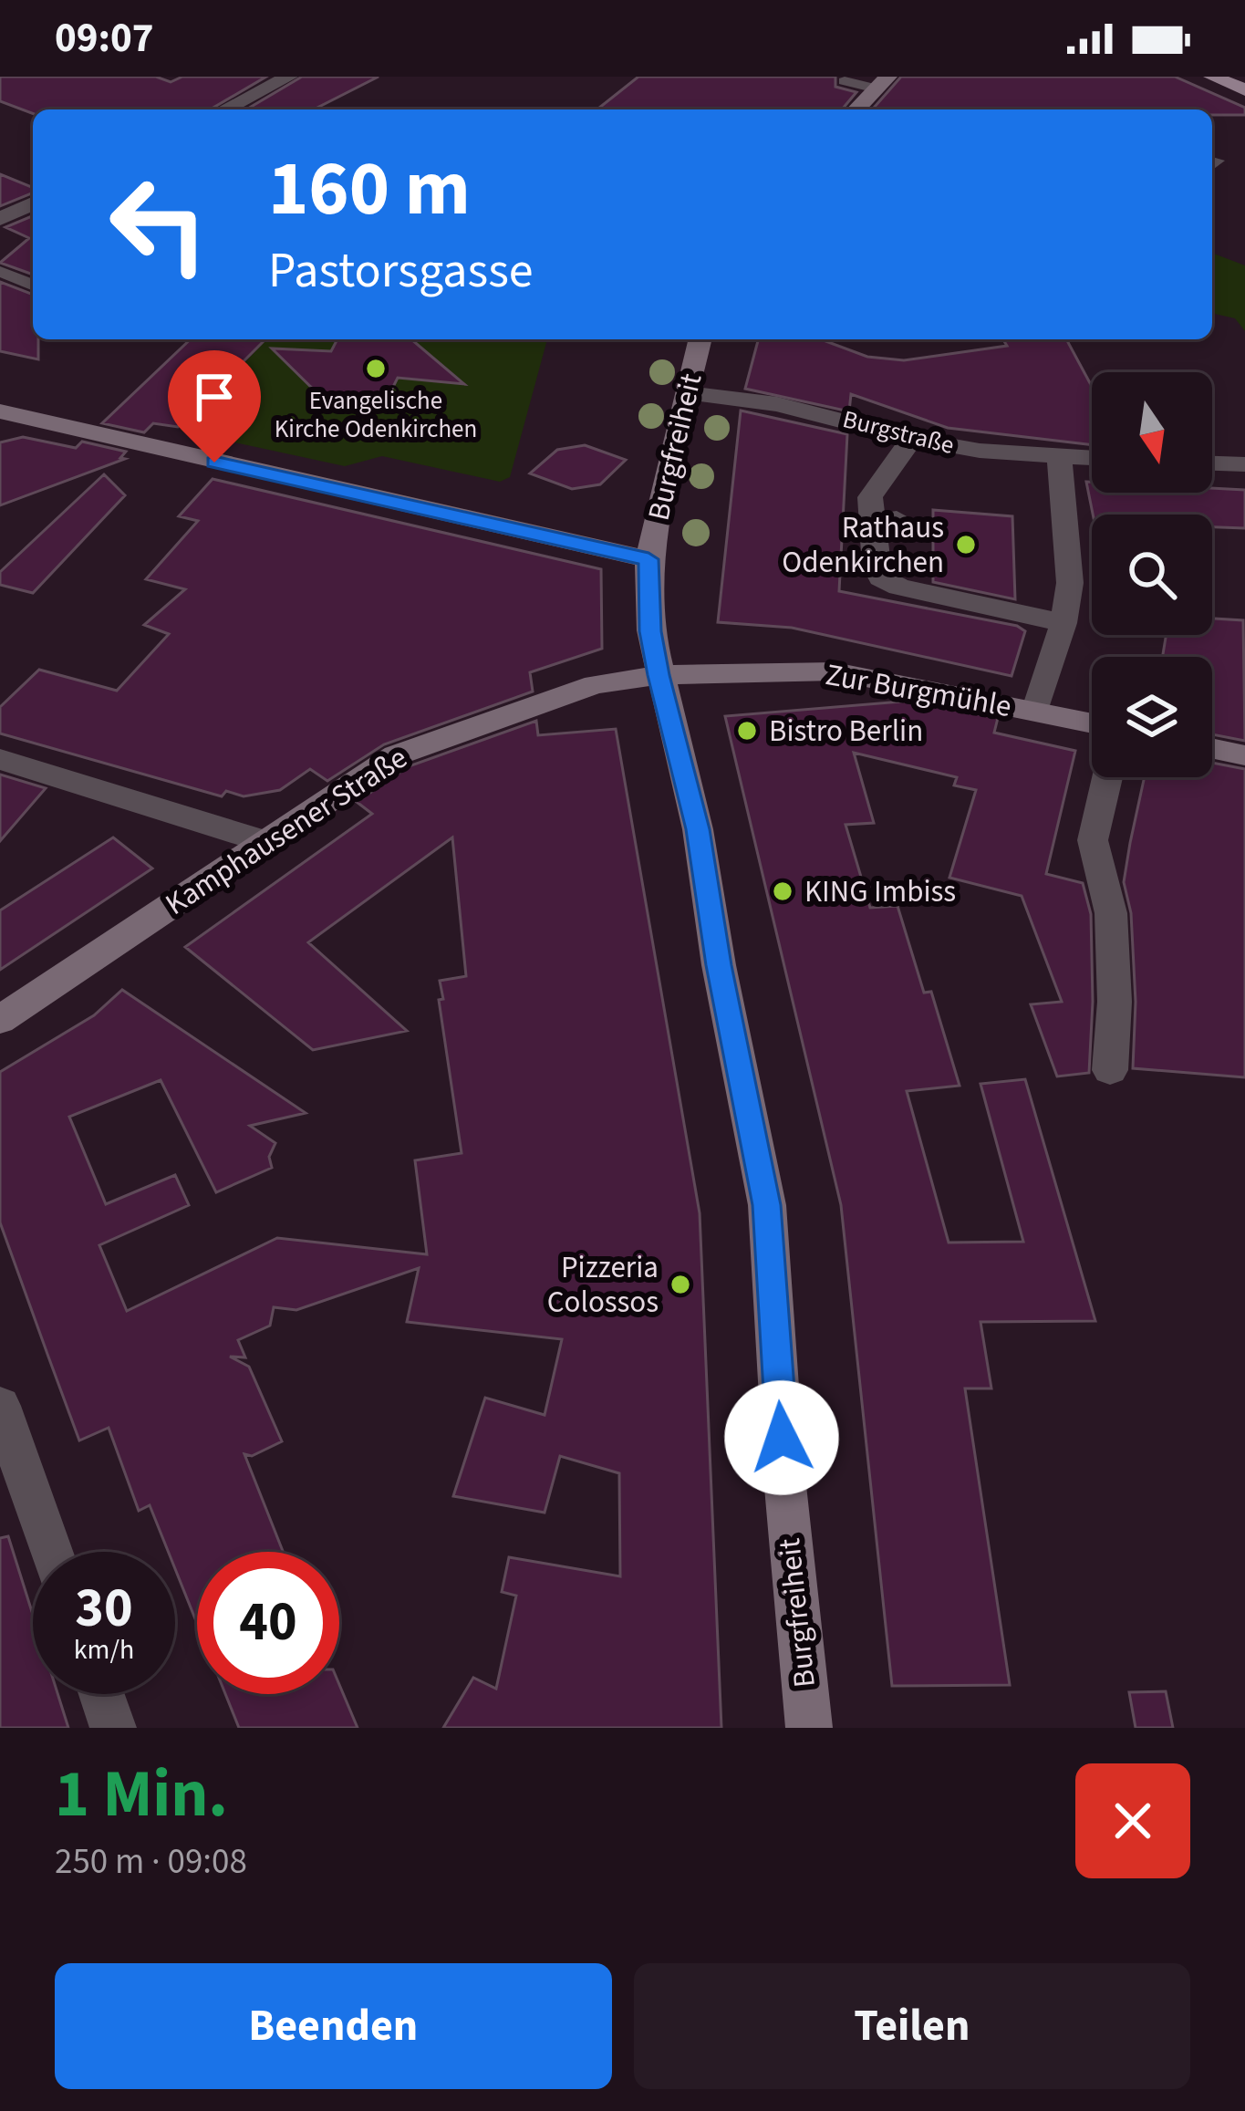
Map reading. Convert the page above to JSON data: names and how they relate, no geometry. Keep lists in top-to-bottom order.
{
  "streets": {
    "street": [
      "Burgstraße",
      "Burgfreiheit",
      "Zur Burgmühle",
      "Kamphausener Straße"
    ]
  },
  "crossings": [
    ["Burgstraße", "Burgfreiheit"],
    ["Burgfreiheit", "Zur Burgmühle"],
    ["Burgfreiheit", "Kamphausener Straße"],
    ["Zur Burgmühle", "Kamphausener Straße"]
  ],
  "places": [
    "Evangelische Kirche Odenkirchen",
    "Rathaus Odenkirchen",
    "Bistro Berlin",
    "KING Imbiss",
    "Pizzeria Colossos"
  ],
  "north": "bottom",
  "page": {
    "status": "09:07",
    "turn": ["160 m", "Pastorsgasse"],
    "speed": "30 km/h",
    "limit": "40",
    "heading": ["1 Min.", "250 m · 09:08"],
    "buttons": ["Beenden", "Teilen"]
  }
}
